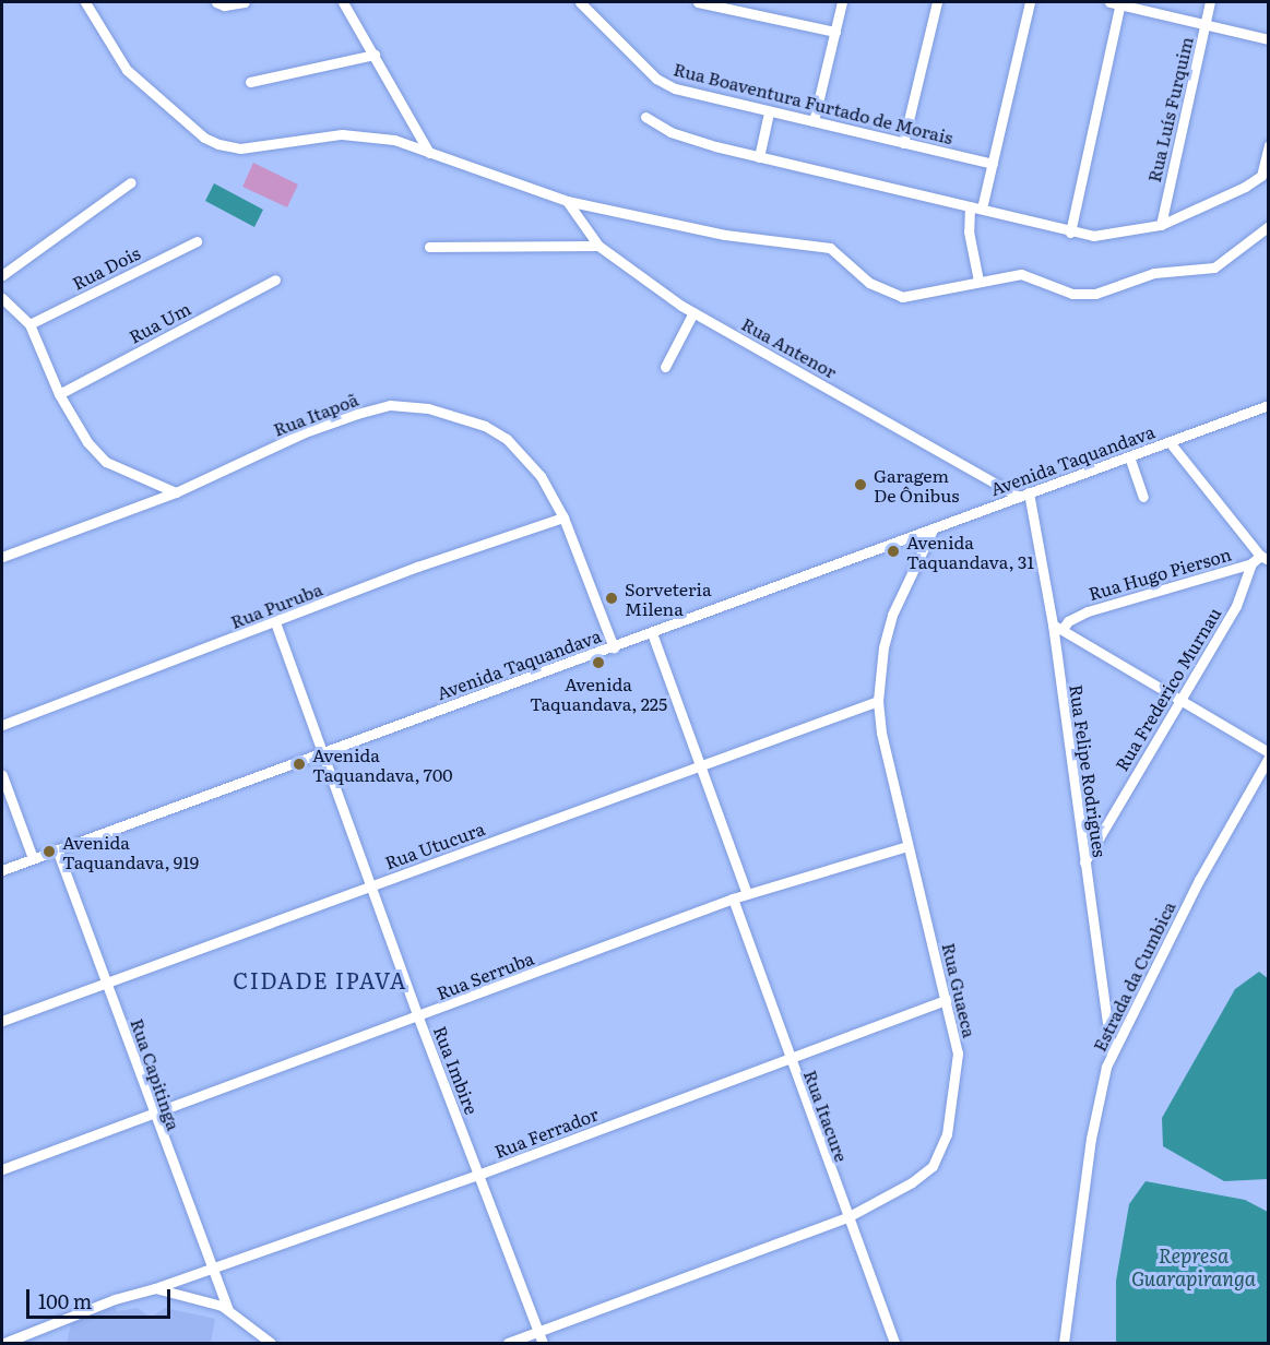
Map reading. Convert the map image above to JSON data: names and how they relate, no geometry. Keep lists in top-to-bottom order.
{
  "streets": {
    "street": [
      "Rua Boaventura Furtado de Morais",
      "Rua Luís Furquim",
      "Rua Dois",
      "Rua Um",
      "Rua Antenor",
      "Rua Itapoã",
      "Avenida Taquandava",
      "Rua Hugo Pierson",
      "Rua Puruba",
      "Rua Frederico Murnau",
      "Rua Felipe Rodrigues",
      "Rua Utucura",
      "Rua Serruba",
      "Estrada da Cumbica",
      "Rua Guaeca",
      "Rua Imbire",
      "Rua Capitinga",
      "Rua Itacure",
      "Rua Ferrador"
    ]
  },
  "crossings": [
    ["Rua Antenor", "Avenida Taquandava"],
    ["Rua Antenor", "Rua Felipe Rodrigues"],
    ["Rua Itapoã", "Avenida Taquandava"],
    ["Rua Itapoã", "Rua Puruba"],
    ["Avenida Taquandava", "Rua Felipe Rodrigues"],
    ["Avenida Taquandava", "Rua Guaeca"],
    ["Avenida Taquandava", "Rua Imbire"],
    ["Avenida Taquandava", "Rua Capitinga"],
    ["Rua Hugo Pierson", "Rua Frederico Murnau"],
    ["Rua Hugo Pierson", "Rua Felipe Rodrigues"],
    ["Rua Puruba", "Rua Imbire"],
    ["Rua Frederico Murnau", "Rua Felipe Rodrigues"],
    ["Rua Felipe Rodrigues", "Estrada da Cumbica"],
    ["Rua Utucura", "Rua Guaeca"],
    ["Rua Utucura", "Rua Imbire"],
    ["Rua Utucura", "Rua Capitinga"],
    ["Rua Serruba", "Rua Guaeca"],
    ["Rua Serruba", "Rua Imbire"],
    ["Rua Serruba", "Rua Capitinga"],
    ["Rua Serruba", "Rua Itacure"],
    ["Rua Guaeca", "Rua Imbire"],
    ["Rua Guaeca", "Rua Itacure"],
    ["Rua Guaeca", "Rua Ferrador"],
    ["Rua Imbire", "Rua Ferrador"],
    ["Rua Capitinga", "Rua Ferrador"],
    ["Rua Itacure", "Rua Ferrador"]
  ],
  "districts": ["CIDADE IPAVA"],
  "water": ["Represa Guarapiranga"],
  "places": [
    "Garagem De Ônibus",
    "Avenida Taquandava, 31",
    "Sorveteria Milena",
    "Avenida Taquandava, 225",
    "Avenida Taquandava, 700",
    "Avenida Taquandava, 919"
  ],
  "scale_bar": "100 m"
}
